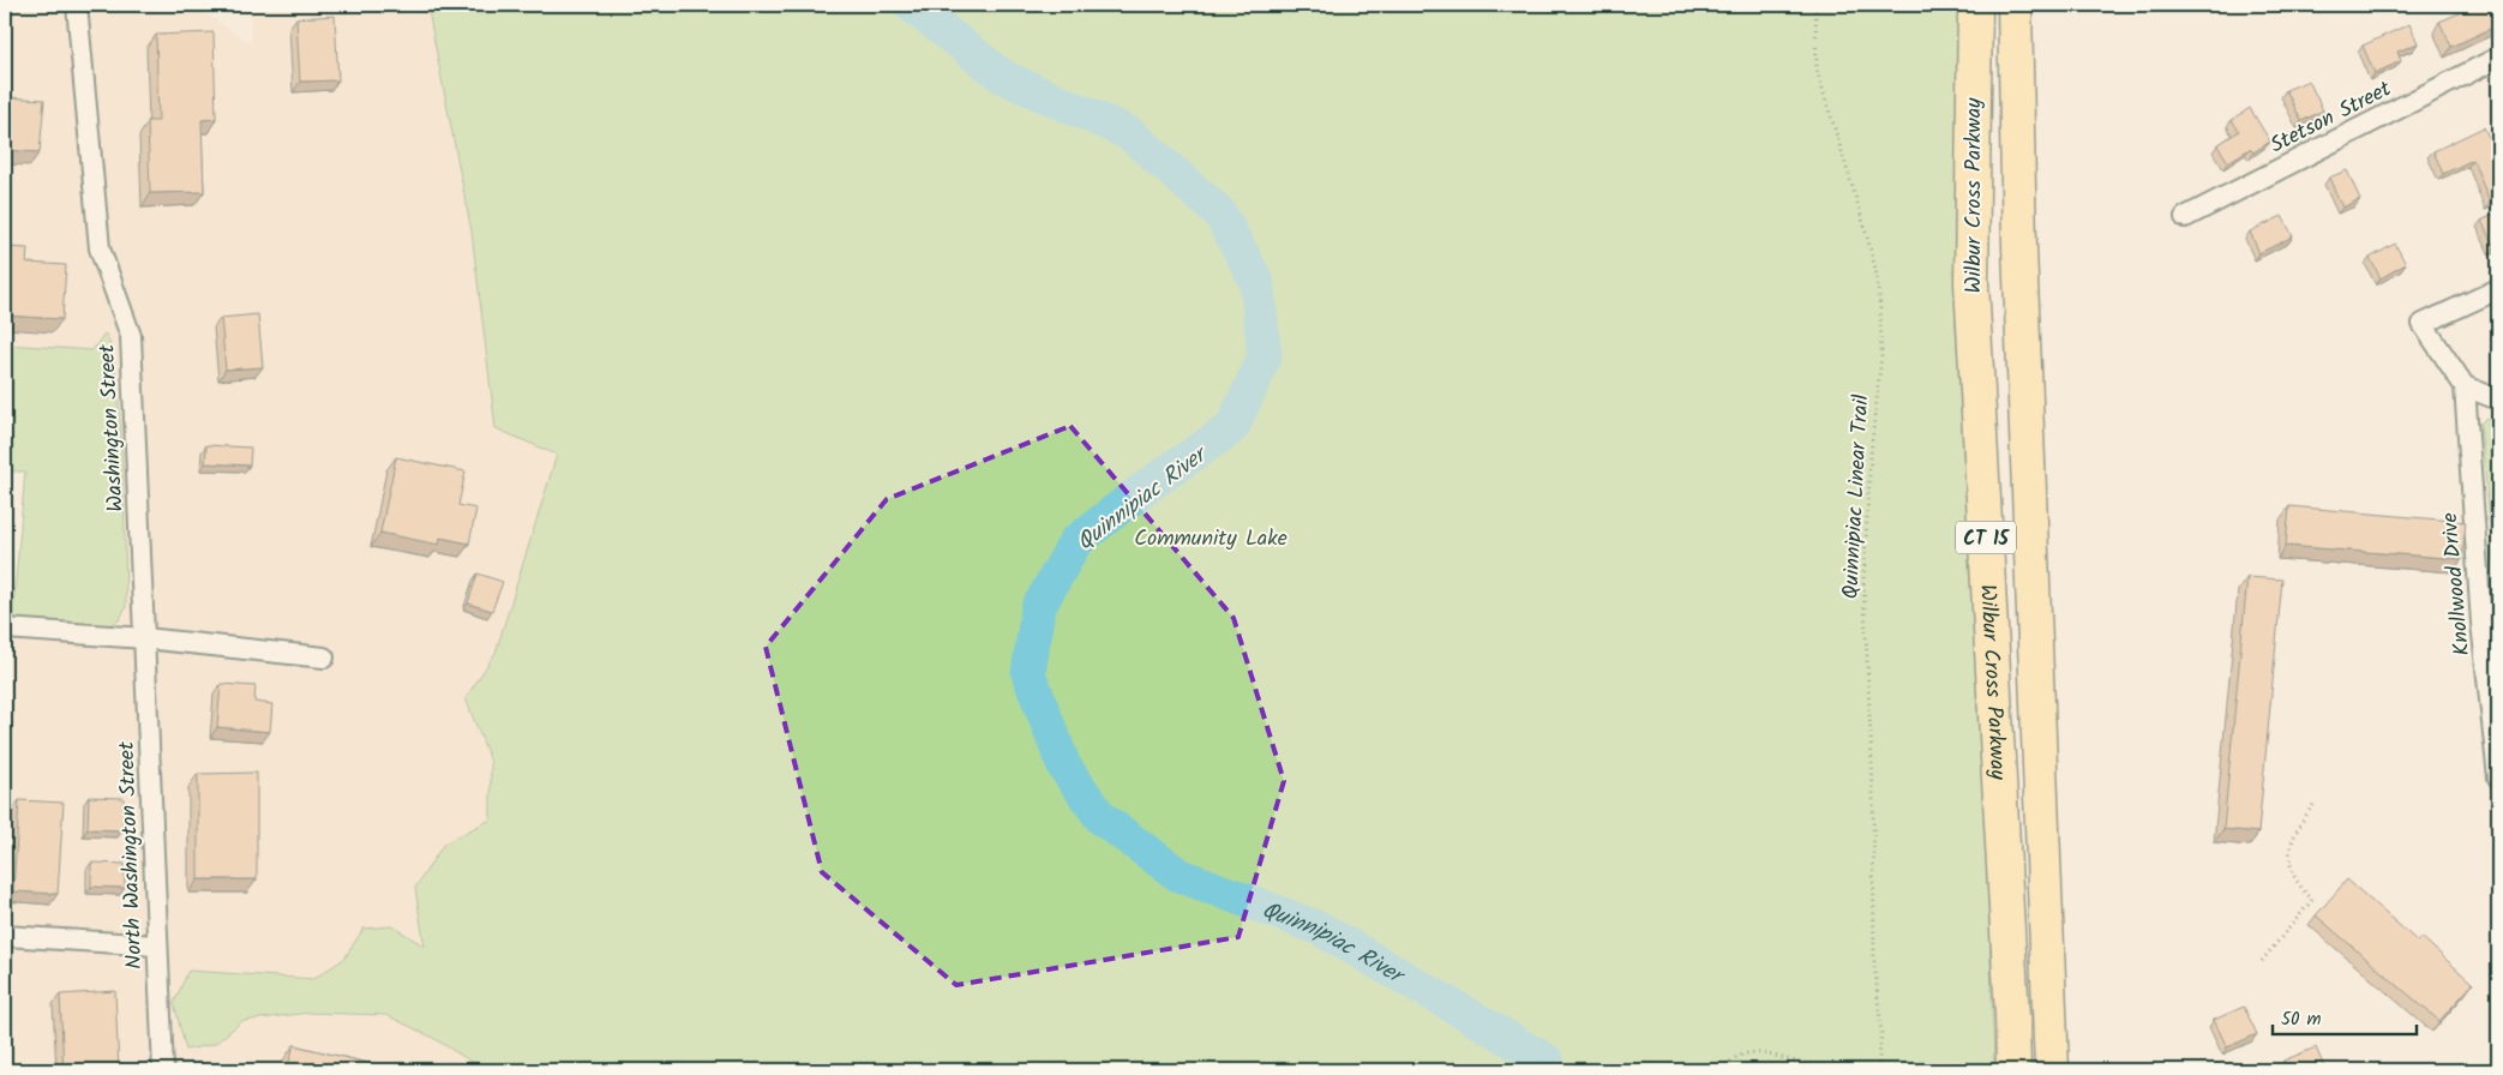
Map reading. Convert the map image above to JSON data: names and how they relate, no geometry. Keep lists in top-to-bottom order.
{
  "streets": {
    "highway": ["Wilbur Cross Parkway", "CT 15"],
    "street": [
      "Stetson Street",
      "Washington Street",
      "Knollwood Drive",
      "North Washington Street"
    ],
    "path": ["Quinnipiac Linear Trail"]
  },
  "crossings": [
    ["Washington Street", "North Washington Street"]
  ],
  "water": ["Quinnipiac River"],
  "parks": ["Community Lake"],
  "scale_bar": "50 m"
}
